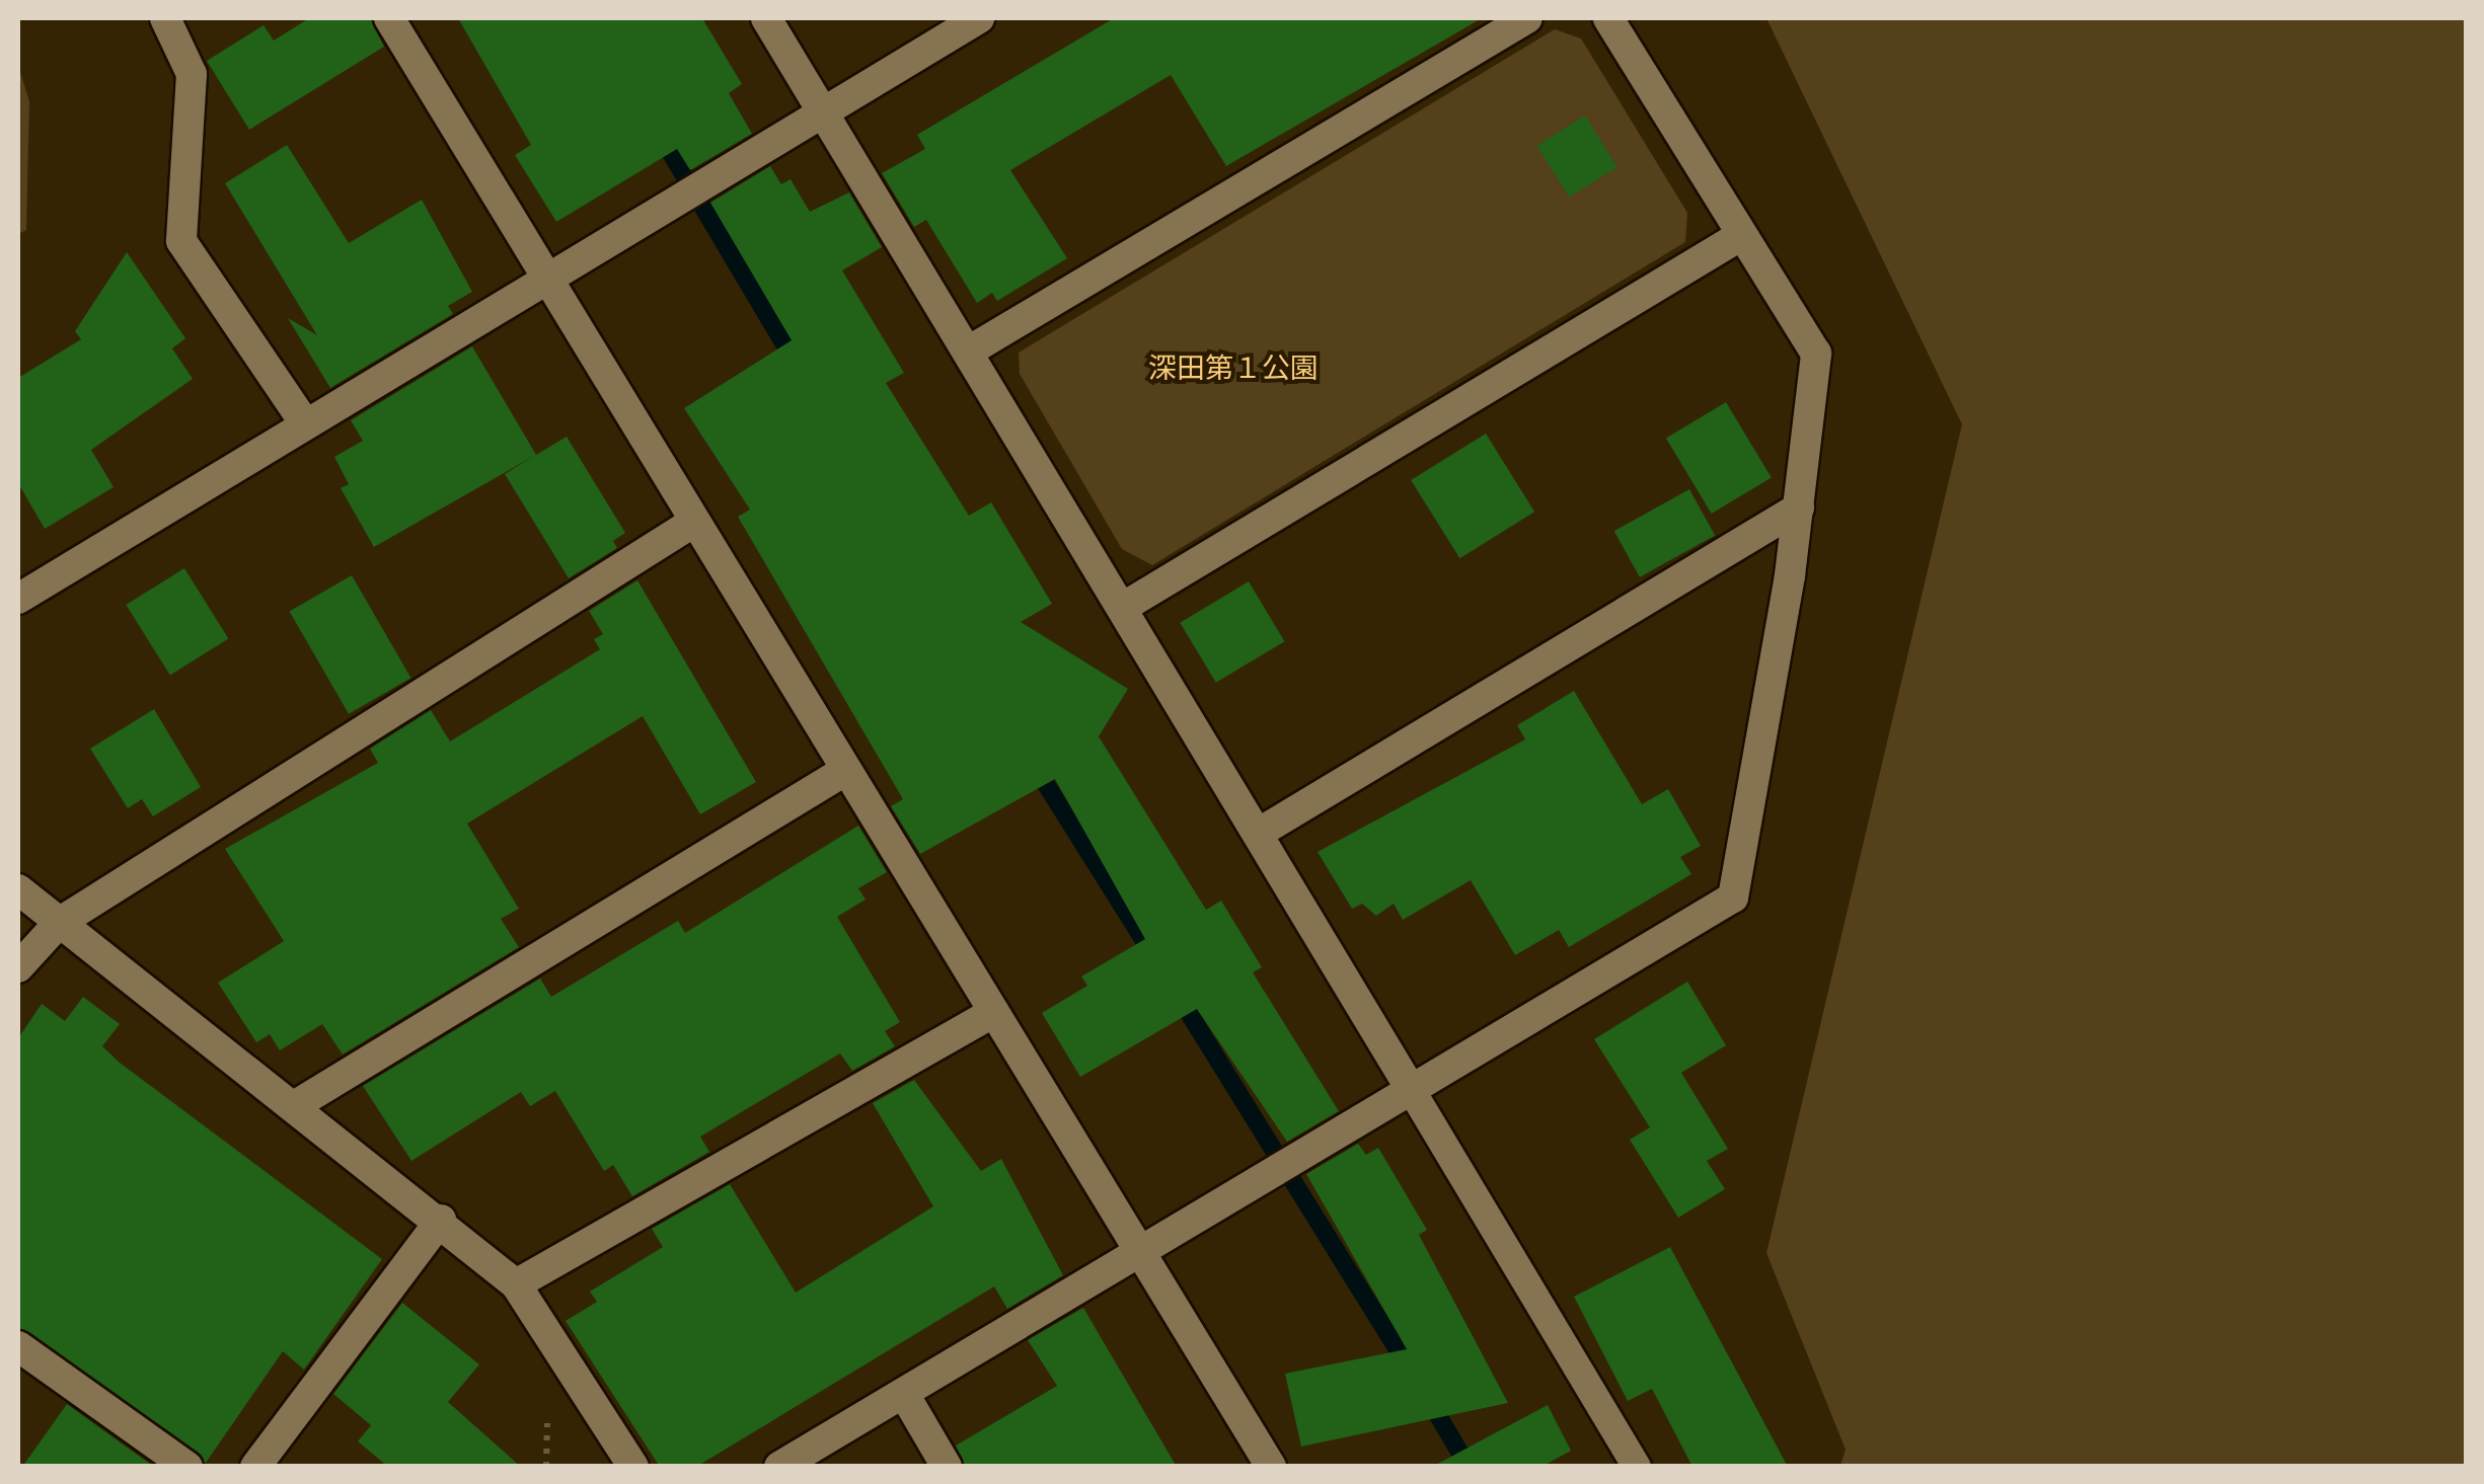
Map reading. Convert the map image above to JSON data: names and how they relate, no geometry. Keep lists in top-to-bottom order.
{
  "parks": ["深田第１公園"]
}
